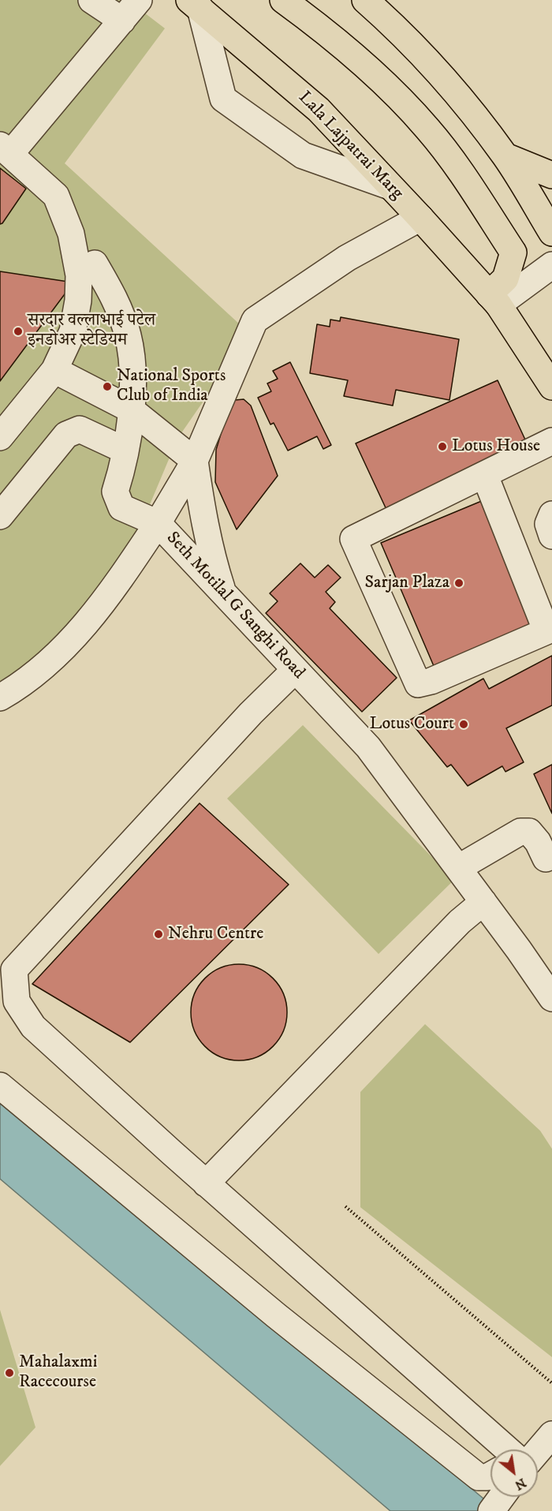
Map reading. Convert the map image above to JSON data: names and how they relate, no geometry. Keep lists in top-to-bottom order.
{
  "streets": {
    "main road": ["Lala Lajpatrai Marg"],
    "street": ["Seth Motilal G Sanghi Road"]
  },
  "crossings": [
    ["Lala Lajpatrai Marg", "Seth Motilal G Sanghi Road"]
  ],
  "places": [
    "सरदार वल्लाभाई पटेल इनडोअर स्टेडियम",
    "National Sports Club of India",
    "Lotus House",
    "Sarjan Plaza",
    "Lotus Court",
    "Nehru Centre",
    "Mahalaxmi Racecourse"
  ],
  "north": "bottom right"
}
